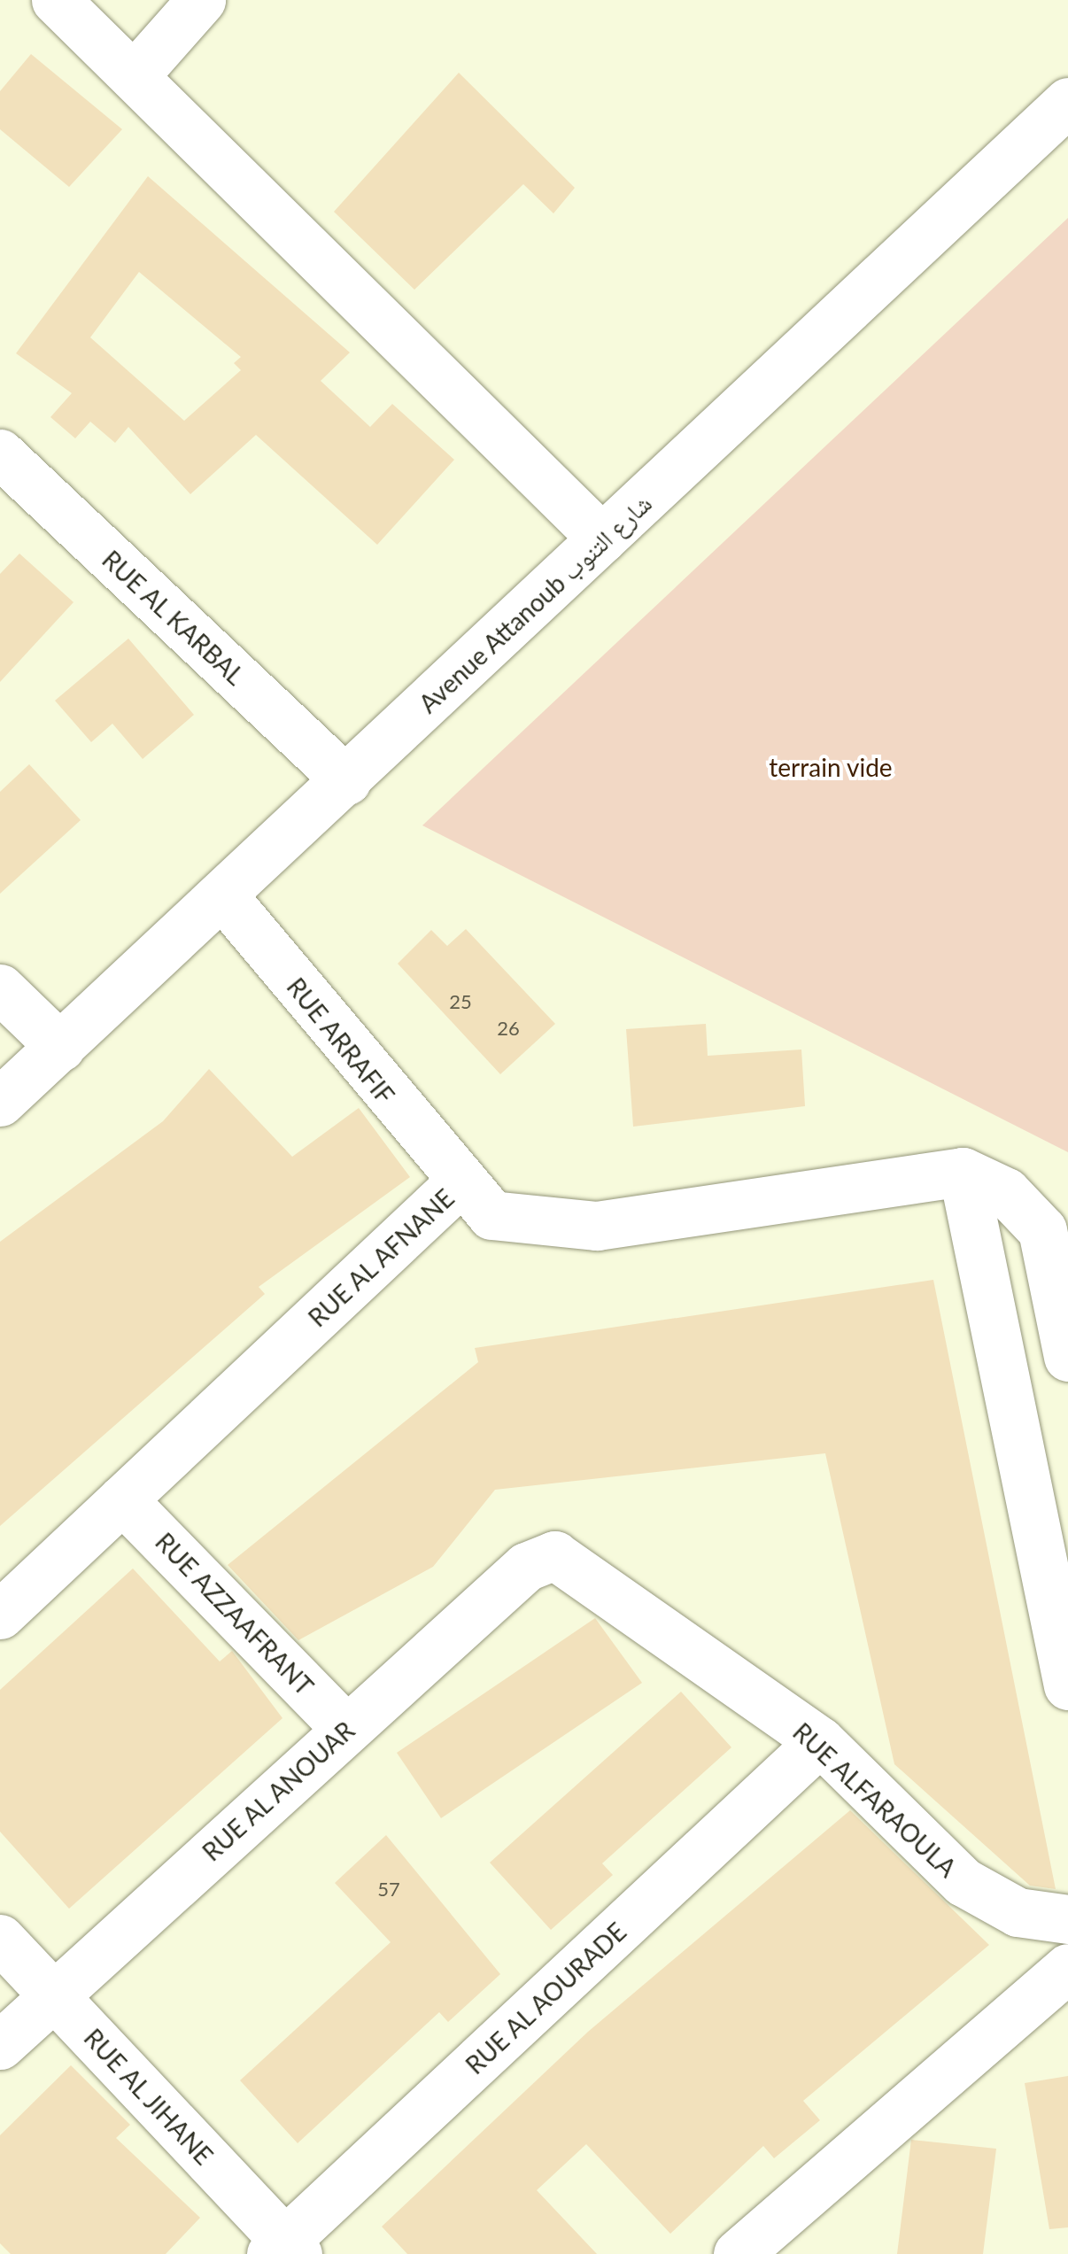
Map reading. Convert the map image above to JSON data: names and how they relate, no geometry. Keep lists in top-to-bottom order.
{
  "streets": {
    "street": [
      "Avenue Attanoub شارع التنوب",
      "RUE AL KARBAL",
      "RUE ARRAFIF",
      "RUE AL AFNANE",
      "RUE AZZAAFRANT",
      "RUE AL ANOUAR",
      "RUE ALFARAOULA",
      "RUE AL AOURADE",
      "RUE AL JIHANE"
    ]
  },
  "crossings": [
    ["Avenue Attanoub شارع التنوب", "RUE AL KARBAL"],
    ["Avenue Attanoub شارع التنوب", "RUE ARRAFIF"],
    ["RUE ARRAFIF", "RUE AL AFNANE"],
    ["RUE AL AFNANE", "RUE AZZAAFRANT"],
    ["RUE AZZAAFRANT", "RUE AL ANOUAR"],
    ["RUE AL ANOUAR", "RUE ALFARAOULA"],
    ["RUE AL ANOUAR", "RUE AL JIHANE"],
    ["RUE ALFARAOULA", "RUE AL AOURADE"],
    ["RUE AL AOURADE", "RUE AL JIHANE"]
  ],
  "parks": ["terrain vide"],
  "house_numbers": ["25", "26", "57"]
}
